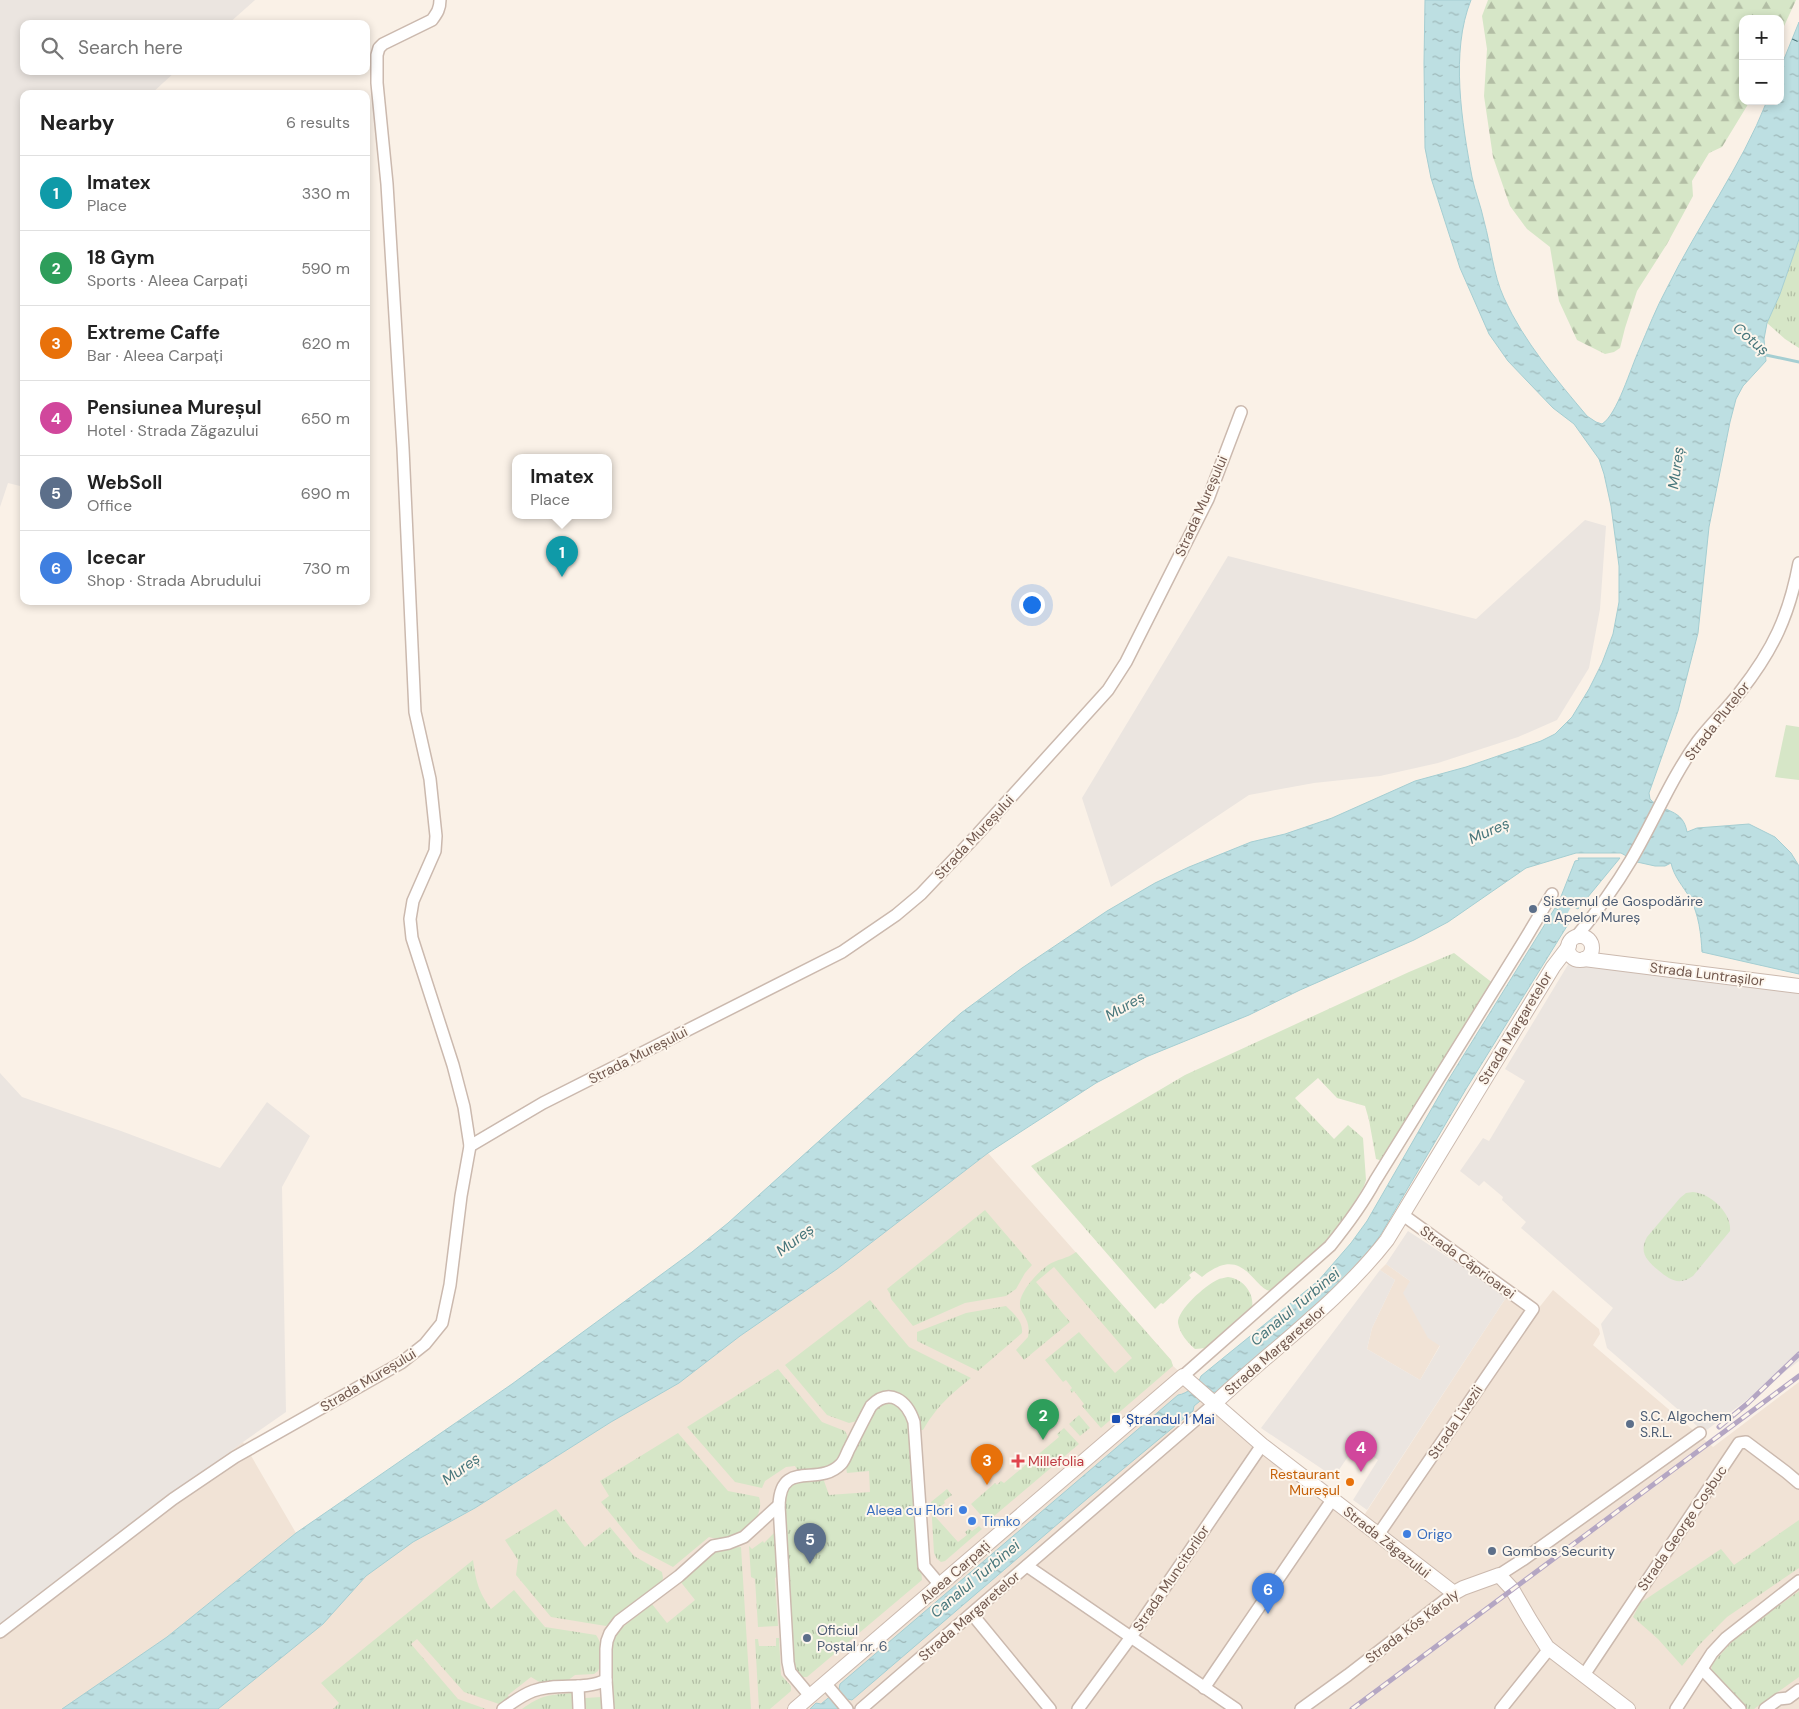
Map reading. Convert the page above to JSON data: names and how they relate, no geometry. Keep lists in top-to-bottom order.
{
  "streets": {
    "street": [
      "Strada Mureșului",
      "Strada Plutelor",
      "Strada Luntrașilor",
      "Strada Margaretelor",
      "Strada Căprioarei",
      "Strada Livezii",
      "Strada George Coșbuc",
      "Strada Zăgazului",
      "Aleea Carpați",
      "Strada Muncitorilor",
      "Strada Kós Károly"
    ]
  },
  "crossings": [
    ["Strada Plutelor", "Strada Luntrașilor"],
    ["Strada Plutelor", "Strada Margaretelor"],
    ["Strada Luntrașilor", "Strada Margaretelor"],
    ["Strada Margaretelor", "Strada Căprioarei"],
    ["Strada Margaretelor", "Strada Zăgazului"],
    ["Strada Căprioarei", "Strada Livezii"],
    ["Strada Livezii", "Strada Zăgazului"],
    ["Strada Zăgazului", "Aleea Carpați"],
    ["Strada Zăgazului", "Strada Muncitorilor"],
    ["Strada Zăgazului", "Strada Kós Károly"]
  ],
  "water": ["Cotuș", "Mureș", "Canalul Turbinei"],
  "places": {
    "other": [
      "Sistemul de Gospodărire a Apelor Mureș",
      "S.C. Algochem S.R.L.",
      "Restaurant Mureșul",
      "Aleea cu Flori",
      "Timko",
      "Origo",
      "Gombos Security",
      "Oficiul Poștal nr. 6"
    ],
    "transit": ["Ștrandul 1 Mai"],
    "health": ["Millefolia"]
  },
  "page": {
    "map_buttons": ["+", "−"],
    "search": "Search here",
    "heading": ["Nearby", "6 results"],
    "list": [
      {
        "mark": "1",
        "name": "Imatex",
        "note": "Place",
        "value": "330 m"
      },
      {
        "mark": "2",
        "name": "18 Gym",
        "note": "Sports · Aleea Carpați",
        "value": "590 m"
      },
      {
        "mark": "3",
        "name": "Extreme Caffe",
        "note": "Bar · Aleea Carpați",
        "value": "620 m"
      },
      {
        "mark": "4",
        "name": "Pensiunea Mureșul",
        "note": "Hotel · Strada Zăgazului",
        "value": "650 m"
      },
      {
        "mark": "5",
        "name": "WebSoll",
        "note": "Office",
        "value": "690 m"
      },
      {
        "mark": "6",
        "name": "Icecar",
        "note": "Shop · Strada Abrudului",
        "value": "730 m"
      }
    ],
    "popup": ["Imatex", "Place"],
    "pins": [
      "1",
      "2",
      "4",
      "3",
      "5",
      "6"
    ]
  }
}
